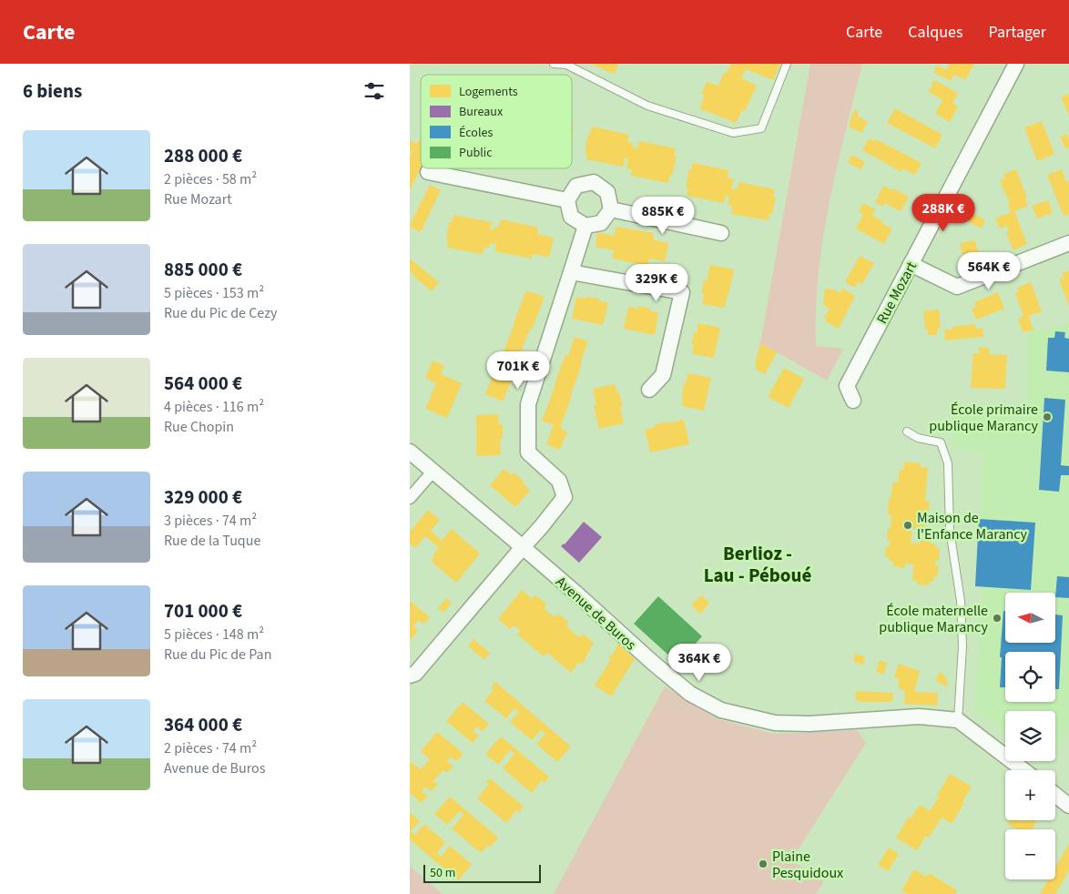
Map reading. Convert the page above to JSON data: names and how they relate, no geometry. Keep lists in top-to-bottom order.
{
  "streets": {
    "street": ["Rue Mozart", "Avenue de Buros"]
  },
  "districts": ["Berlioz - Lau - Péboué"],
  "places": [
    "École primaire publique Marancy",
    "Maison de l'Enfance Marancy",
    "École maternelle publique Marancy",
    "Plaine Pesquidoux"
  ],
  "legend": [
    "Logements",
    "Bureaux",
    "Écoles",
    "Public"
  ],
  "scale_bar": "50 m",
  "north": "left",
  "page": {
    "header": "Carte",
    "nav": ["Carte", "Calques", "Partager"],
    "heading": "6 biens",
    "list": [
      {
        "name": "288 000 €",
        "note": "2 pièces · 58 m² · Rue Mozart"
      },
      {
        "name": "885 000 €",
        "note": "5 pièces · 153 m² · Rue du Pic de Cezy"
      },
      {
        "name": "564 000 €",
        "note": "4 pièces · 116 m² · Rue Chopin"
      },
      {
        "name": "329 000 €",
        "note": "3 pièces · 74 m² · Rue de la Tuque"
      },
      {
        "name": "701 000 €",
        "note": "5 pièces · 148 m² · Rue du Pic de Pan"
      },
      {
        "name": "364 000 €",
        "note": "2 pièces · 74 m² · Avenue de Buros"
      }
    ],
    "price": [
      "288K €",
      "885K €",
      "564K €",
      "329K €",
      "701K €",
      "364K €"
    ],
    "map_buttons": ["+", "−"],
    "scale": "50 m"
  }
}
